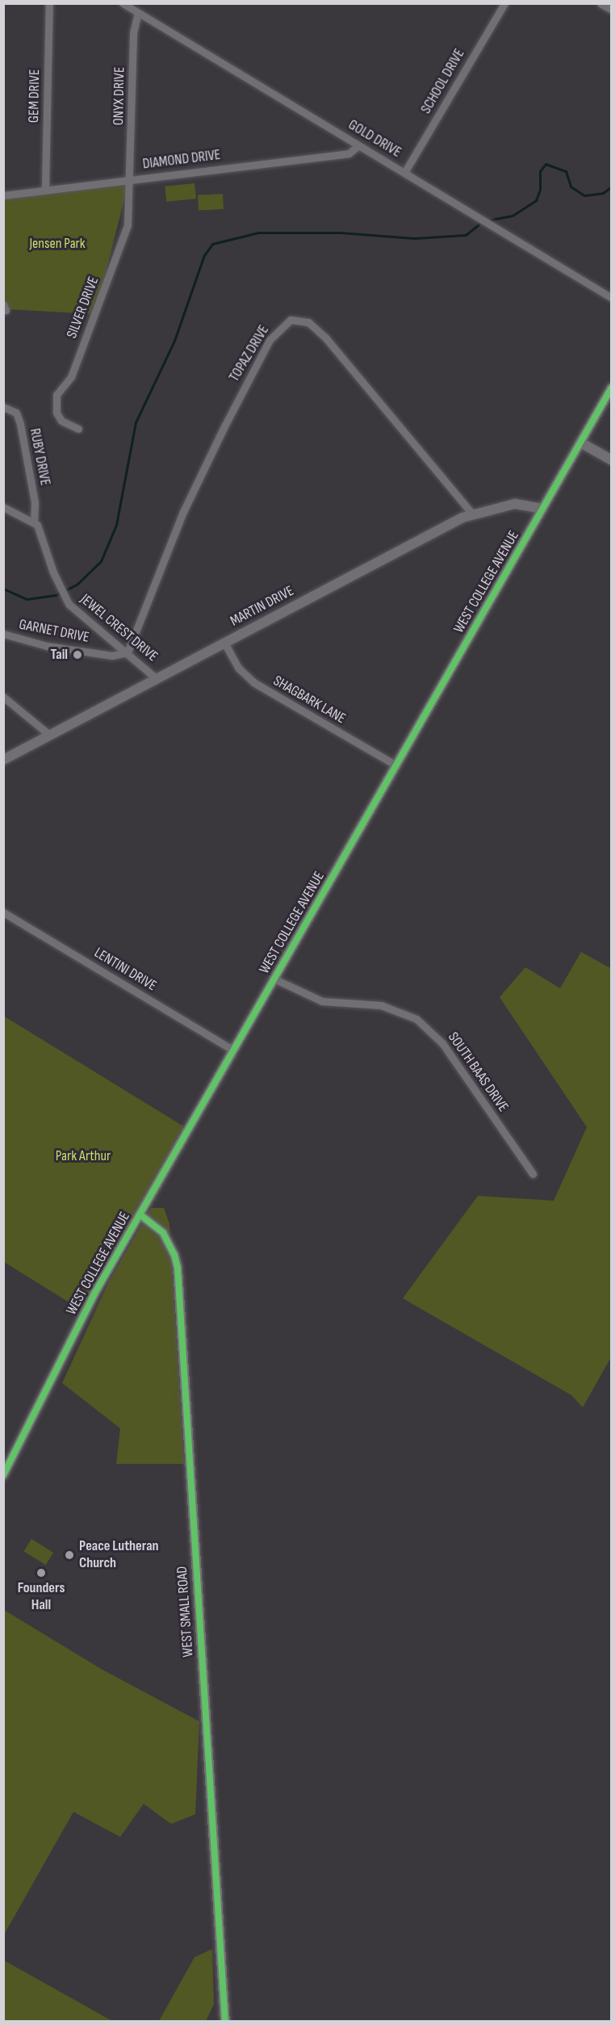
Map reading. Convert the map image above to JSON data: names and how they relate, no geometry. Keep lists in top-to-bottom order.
{
  "streets": {
    "street": [
      "SCHOOL DRIVE",
      "GEM DRIVE",
      "ONYX DRIVE",
      "GOLD DRIVE",
      "DIAMOND DRIVE",
      "SILVER DRIVE",
      "TOPAZ DRIVE",
      "RUBY DRIVE",
      "WEST COLLEGE AVENUE",
      "MARTIN DRIVE",
      "JEWEL CREST DRIVE",
      "GARNET DRIVE",
      "SHAGBARK LANE",
      "LENTINI DRIVE",
      "SOUTH BAAS DRIVE",
      "WEST SMALL ROAD"
    ]
  },
  "crossings": [
    ["SCHOOL DRIVE", "GOLD DRIVE"],
    ["GEM DRIVE", "DIAMOND DRIVE"],
    ["ONYX DRIVE", "GOLD DRIVE"],
    ["ONYX DRIVE", "DIAMOND DRIVE"],
    ["ONYX DRIVE", "SILVER DRIVE"],
    ["GOLD DRIVE", "DIAMOND DRIVE"],
    ["DIAMOND DRIVE", "SILVER DRIVE"],
    ["TOPAZ DRIVE", "MARTIN DRIVE"],
    ["TOPAZ DRIVE", "JEWEL CREST DRIVE"],
    ["TOPAZ DRIVE", "GARNET DRIVE"],
    ["RUBY DRIVE", "JEWEL CREST DRIVE"],
    ["WEST COLLEGE AVENUE", "MARTIN DRIVE"],
    ["WEST COLLEGE AVENUE", "SHAGBARK LANE"],
    ["WEST COLLEGE AVENUE", "LENTINI DRIVE"],
    ["WEST COLLEGE AVENUE", "SOUTH BAAS DRIVE"],
    ["WEST COLLEGE AVENUE", "WEST SMALL ROAD"],
    ["MARTIN DRIVE", "JEWEL CREST DRIVE"],
    ["MARTIN DRIVE", "SHAGBARK LANE"],
    ["JEWEL CREST DRIVE", "GARNET DRIVE"]
  ],
  "parks": ["Jensen Park", "Park Arthur"],
  "places": ["Tail", "Peace Lutheran Church", "Founders Hall"]
}
